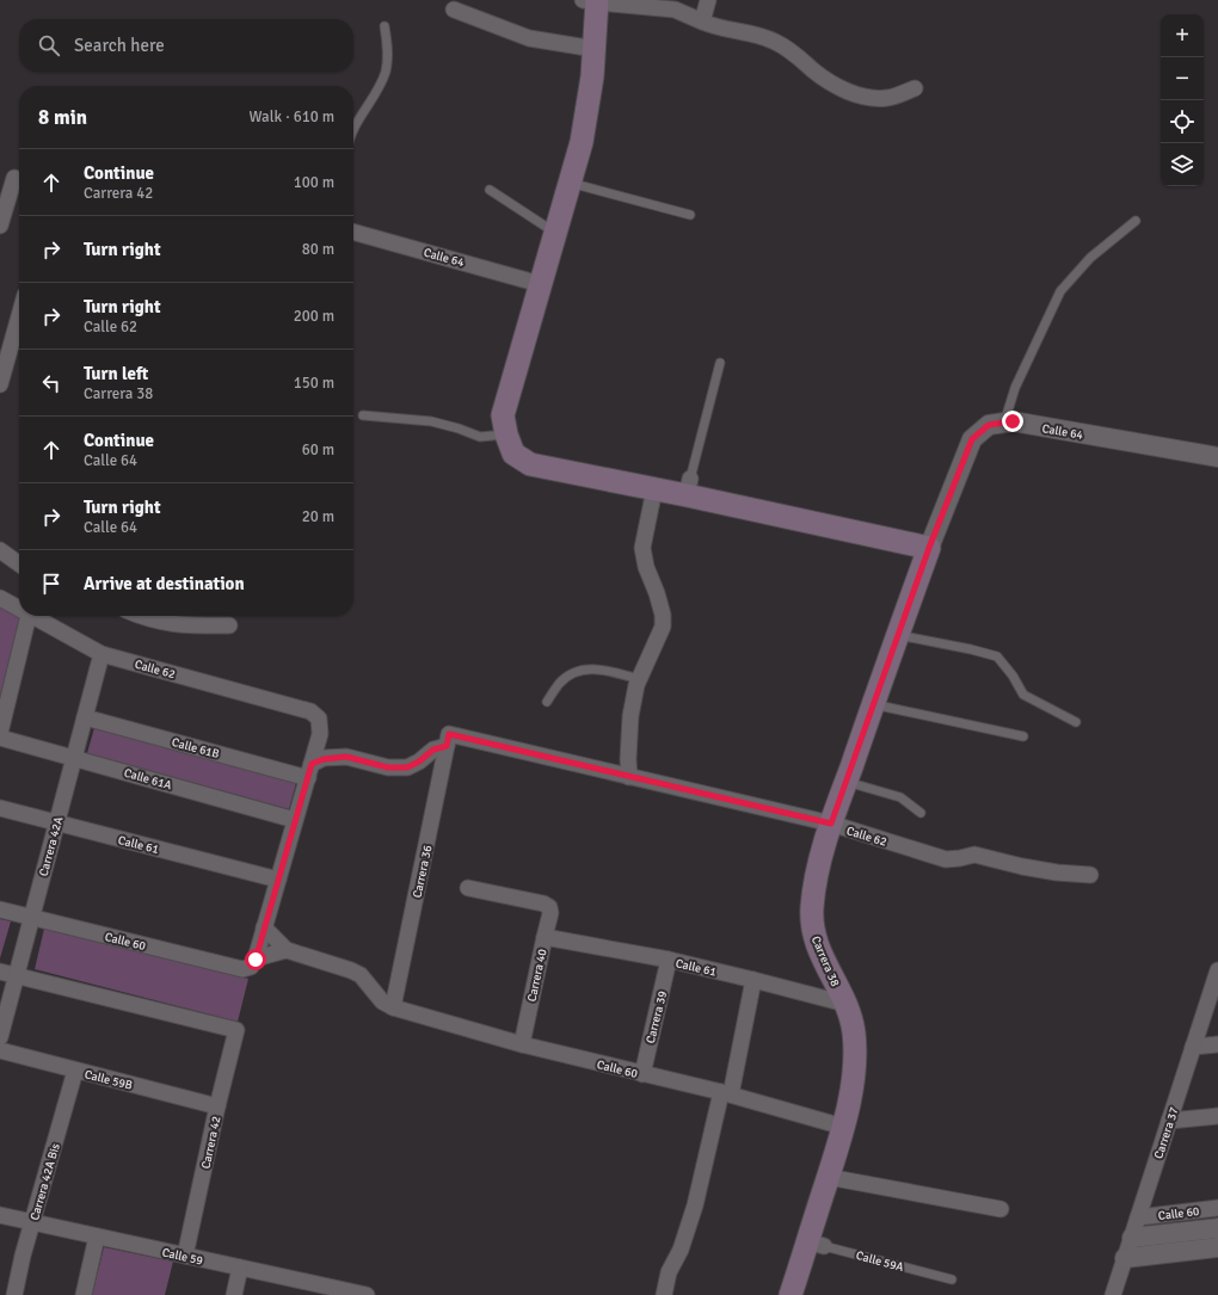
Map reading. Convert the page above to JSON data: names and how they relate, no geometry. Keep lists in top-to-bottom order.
{
  "streets": {
    "main road": ["Carrera 38"],
    "street": [
      "Calle 64",
      "Calle 62",
      "Calle 61B",
      "Calle 61A",
      "Calle 61",
      "Carrera 42A",
      "Carrera 36",
      "Calle 60",
      "Carrera 40",
      "Carrera 39",
      "Calle 59B",
      "Carrera 37",
      "Carrera 42",
      "Carrera 42A Bis",
      "Calle 59"
    ],
    "lane": ["Calle 59A"]
  },
  "crossings": [
    ["Calle 64", "Carrera 38"],
    ["Calle 62", "Carrera 42A"],
    ["Calle 62", "Carrera 36"],
    ["Calle 62", "Carrera 38"],
    ["Calle 61B", "Carrera 42A"],
    ["Calle 61A", "Carrera 42A"],
    ["Calle 61", "Carrera 42A"],
    ["Calle 61", "Carrera 38"],
    ["Calle 61", "Carrera 40"],
    ["Calle 61", "Carrera 39"],
    ["Carrera 42A", "Calle 60"],
    ["Carrera 42A", "Carrera 42"],
    ["Carrera 36", "Calle 60"],
    ["Calle 60", "Carrera 38"],
    ["Calle 60", "Carrera 40"],
    ["Calle 60", "Carrera 39"],
    ["Calle 60", "Carrera 37"],
    ["Carrera 38", "Calle 59A"],
    ["Calle 59B", "Carrera 42"],
    ["Calle 59B", "Carrera 42A Bis"],
    ["Carrera 42", "Calle 59"],
    ["Carrera 42A Bis", "Calle 59"]
  ],
  "page": {
    "map_buttons": ["+", "−"],
    "search": "Search here",
    "heading": ["8 min", "Walk · 610 m"],
    "list": [
      ["Continue", "Carrera 42", "100 m"],
      ["Turn right", "80 m"],
      ["Turn right", "Calle 62", "200 m"],
      ["Turn left", "Carrera 38", "150 m"],
      ["Continue", "Calle 64", "60 m"],
      ["Turn right", "Calle 64", "20 m"],
      "Arrive at destination"
    ]
  }
}
